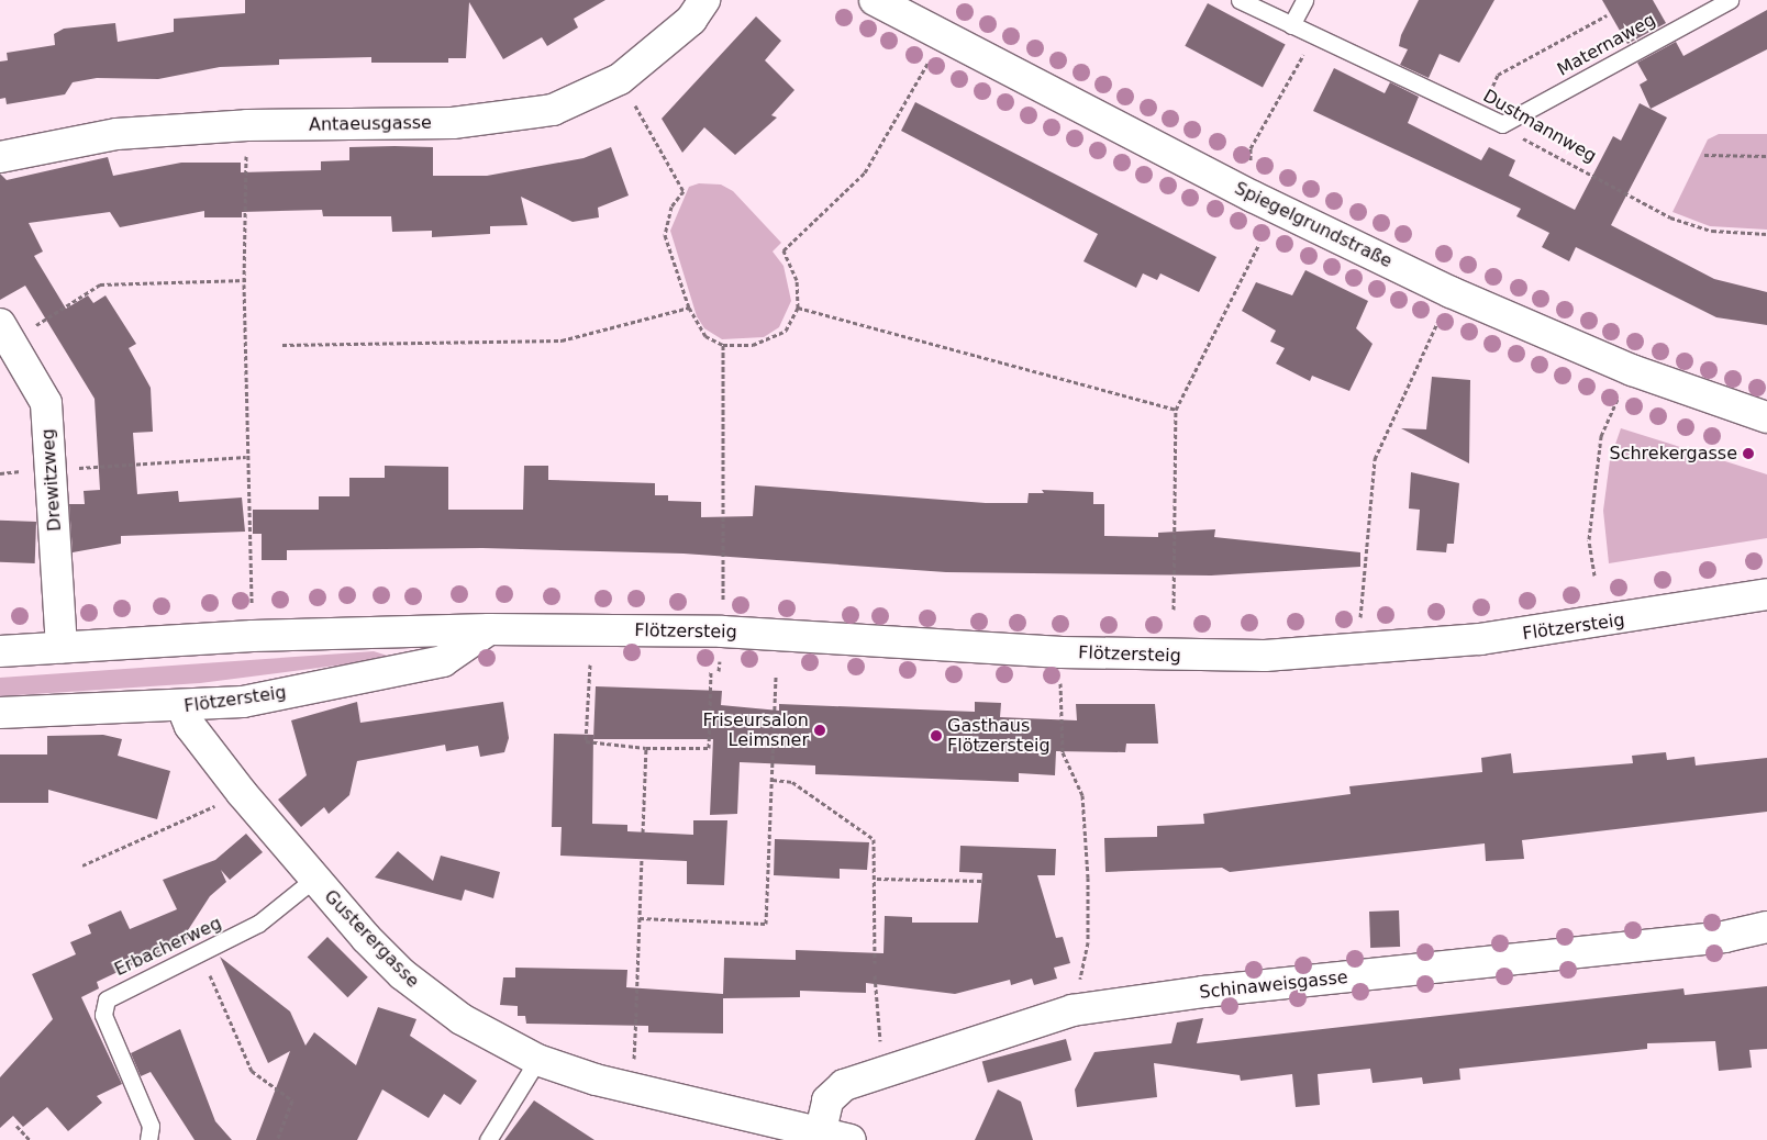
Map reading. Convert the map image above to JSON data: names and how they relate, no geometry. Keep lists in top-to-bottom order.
{
  "streets": {
    "street": [
      "Antaeusgasse",
      "Spiegelgrundstraße",
      "Drewitzweg",
      "Flötzersteig",
      "Gusterergasse",
      "Schinaweisgasse"
    ],
    "lane": ["Maternaweg", "Dustmannweg", "Erbacherweg"]
  },
  "crossings": [
    ["Maternaweg", "Dustmannweg"],
    ["Drewitzweg", "Flötzersteig"],
    ["Flötzersteig", "Gusterergasse"],
    ["Gusterergasse", "Erbacherweg"],
    ["Gusterergasse", "Schinaweisgasse"]
  ],
  "places": ["Schrekergasse", "Friseursalon Leimsner", "Gasthaus Flötzersteig"]
}
